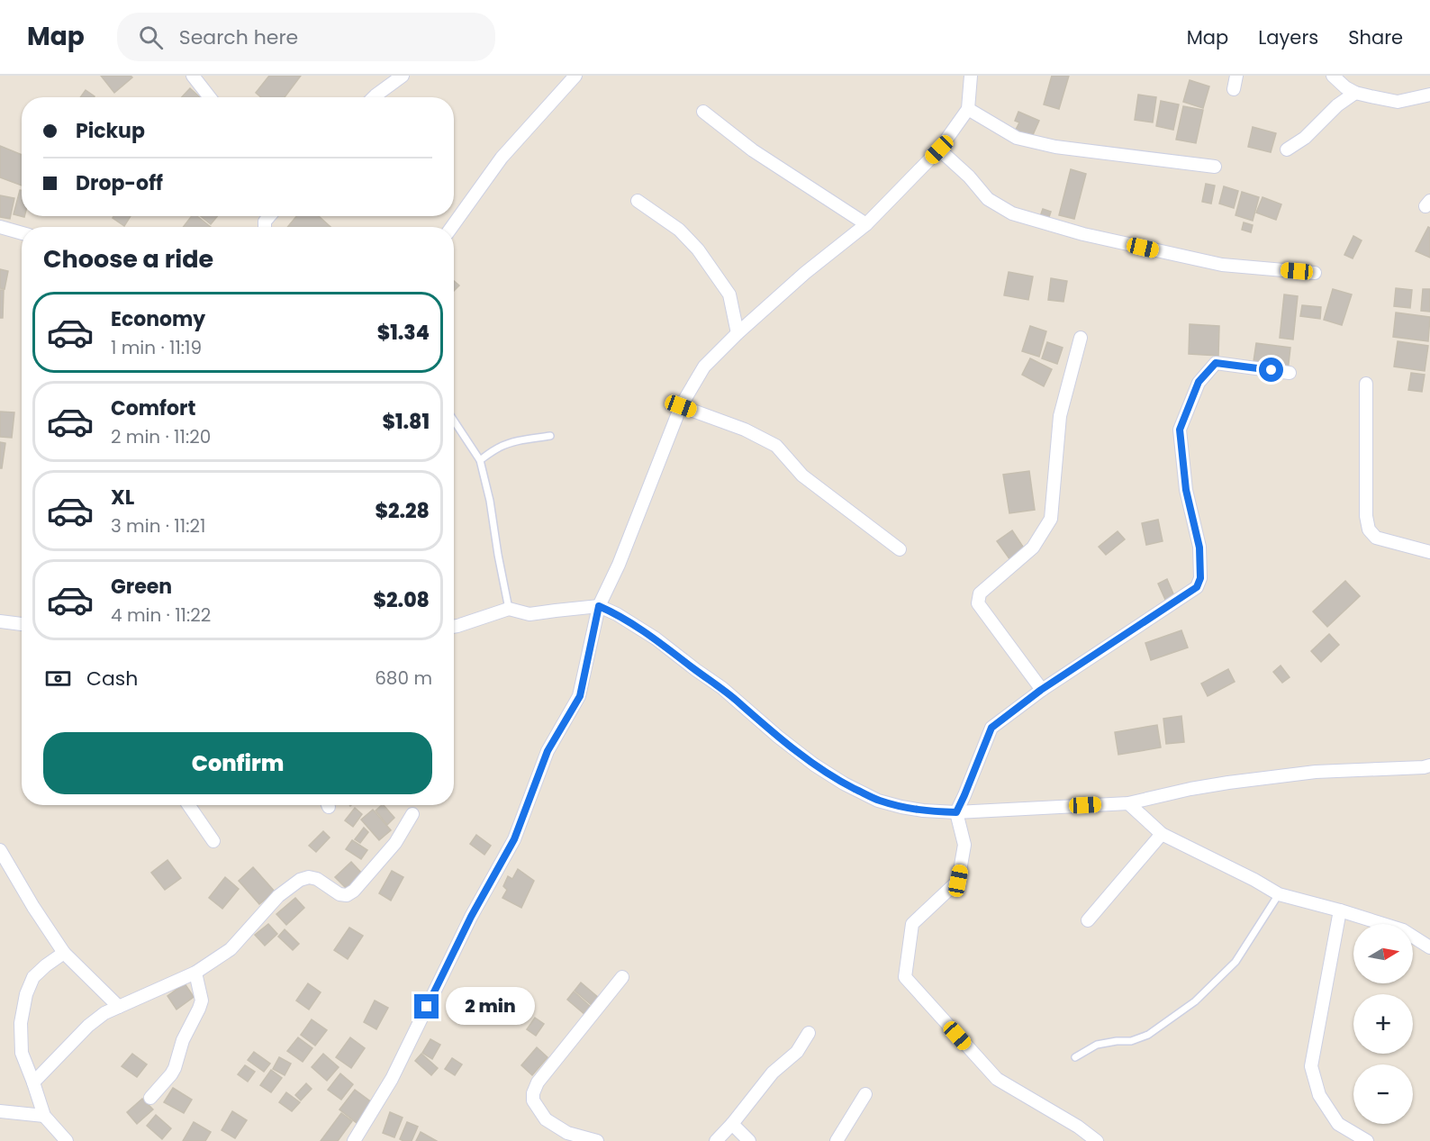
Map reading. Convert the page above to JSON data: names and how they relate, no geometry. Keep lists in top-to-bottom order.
{
  "north": "right",
  "page": {
    "header": "Map",
    "search": "Search here",
    "nav": ["Map", "Layers", "Share"],
    "banner": ["Pickup", "Drop-off"],
    "heading": "Choose a ride",
    "list": [
      {
        "name": "Economy",
        "note": "1 min · 11:19",
        "value": "$1.34"
      },
      {
        "name": "Comfort",
        "note": "2 min · 11:20",
        "value": "$1.81"
      },
      {
        "name": "XL",
        "note": "3 min · 11:21",
        "value": "$2.28"
      },
      {
        "name": "Green",
        "note": "4 min · 11:22",
        "value": "$2.08"
      }
    ],
    "pay": ["Cash", "680 m"],
    "buttons": "Confirm",
    "map_buttons": ["+", "−"],
    "bubble": "2 min"
  }
}
